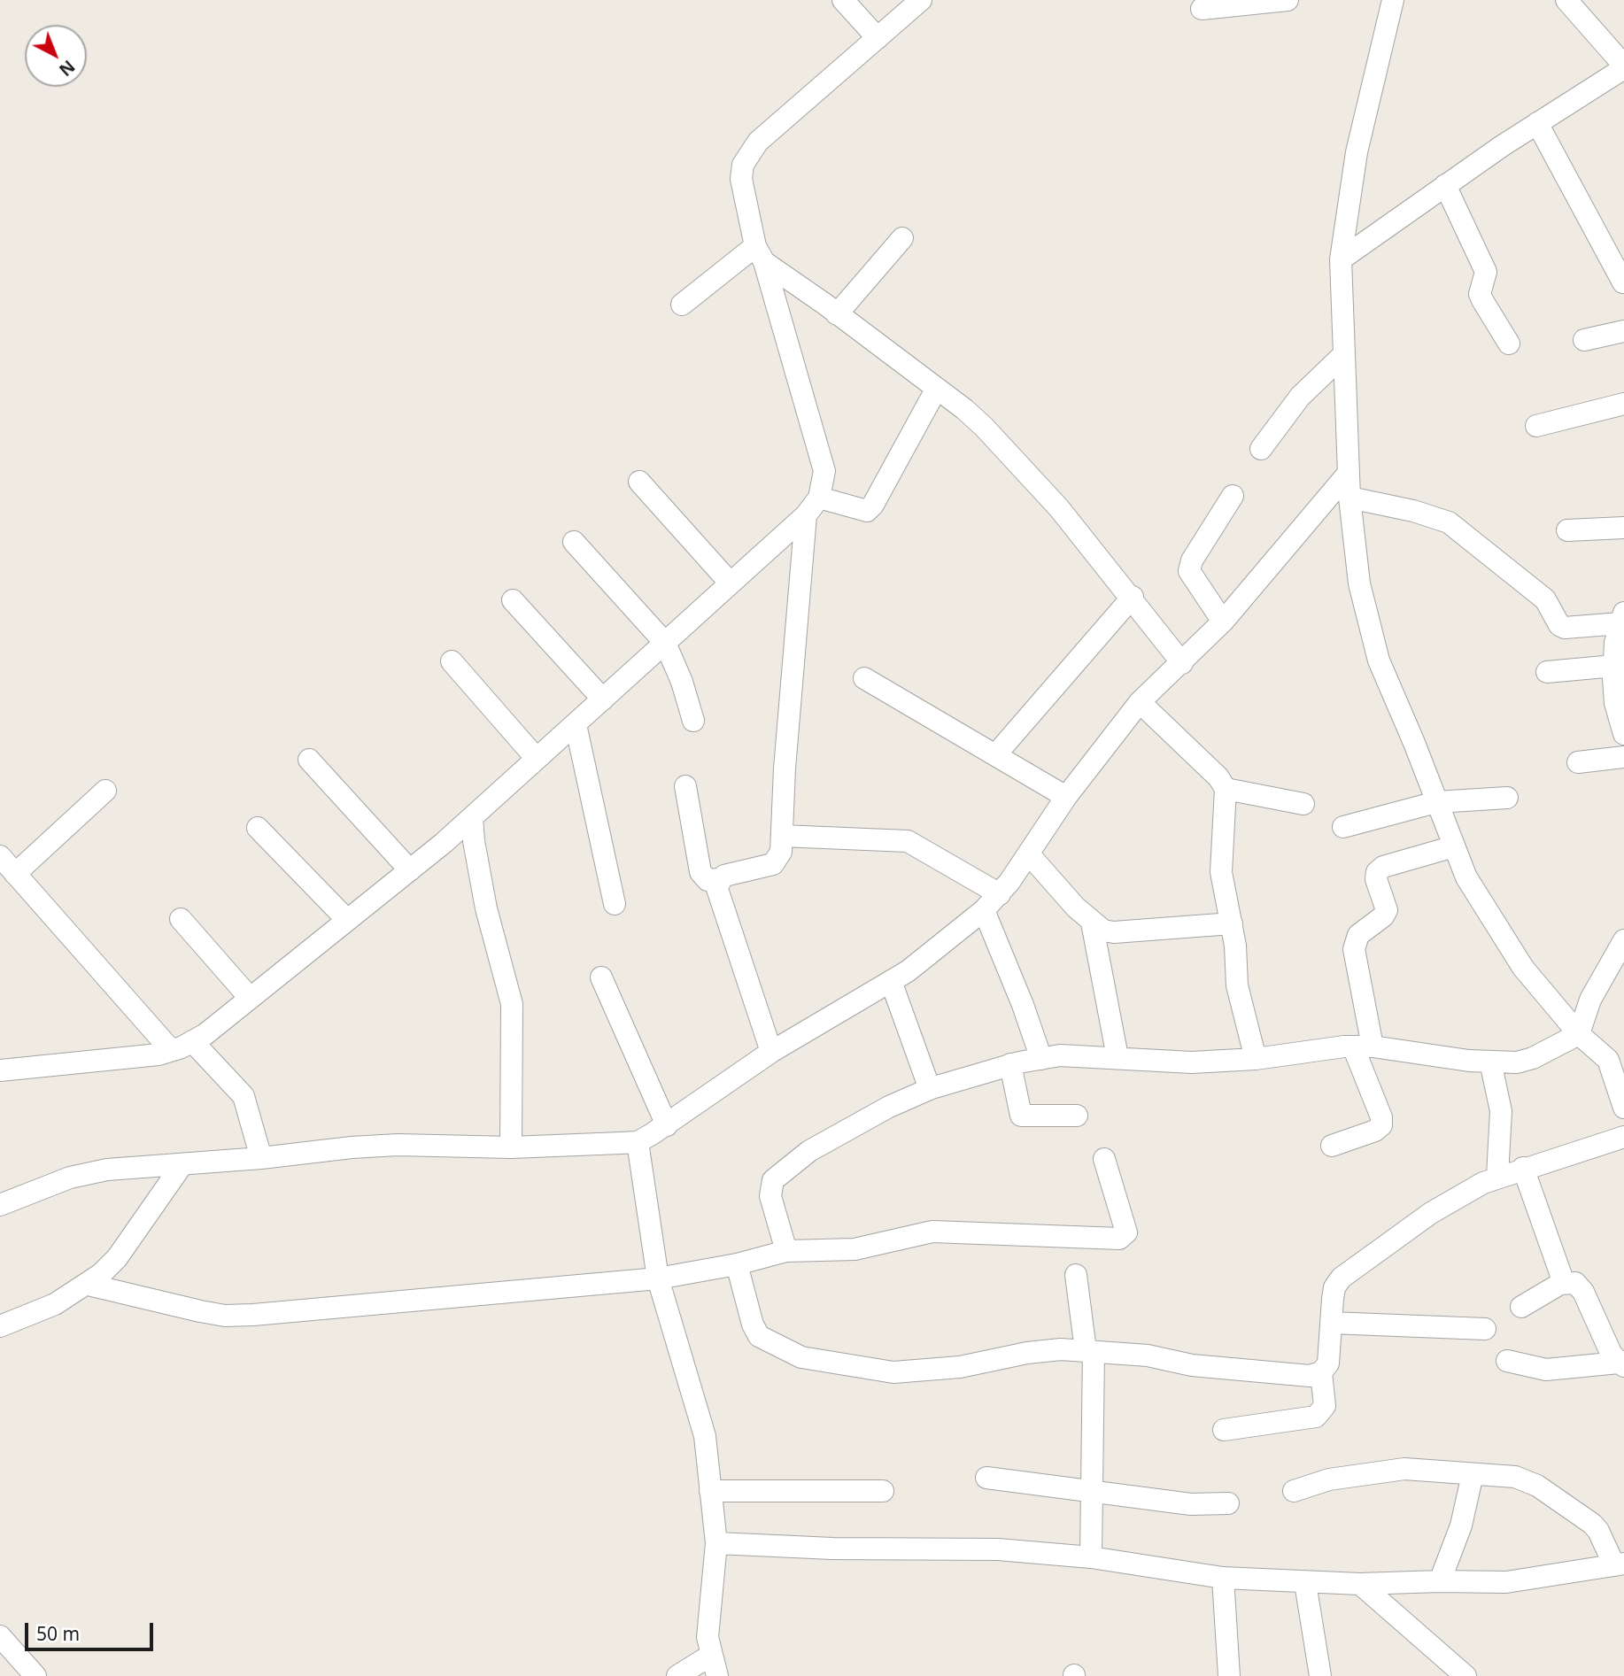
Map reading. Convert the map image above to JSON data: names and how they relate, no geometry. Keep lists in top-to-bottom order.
{
  "scale_bar": "50 m",
  "north": "bottom right"
}
